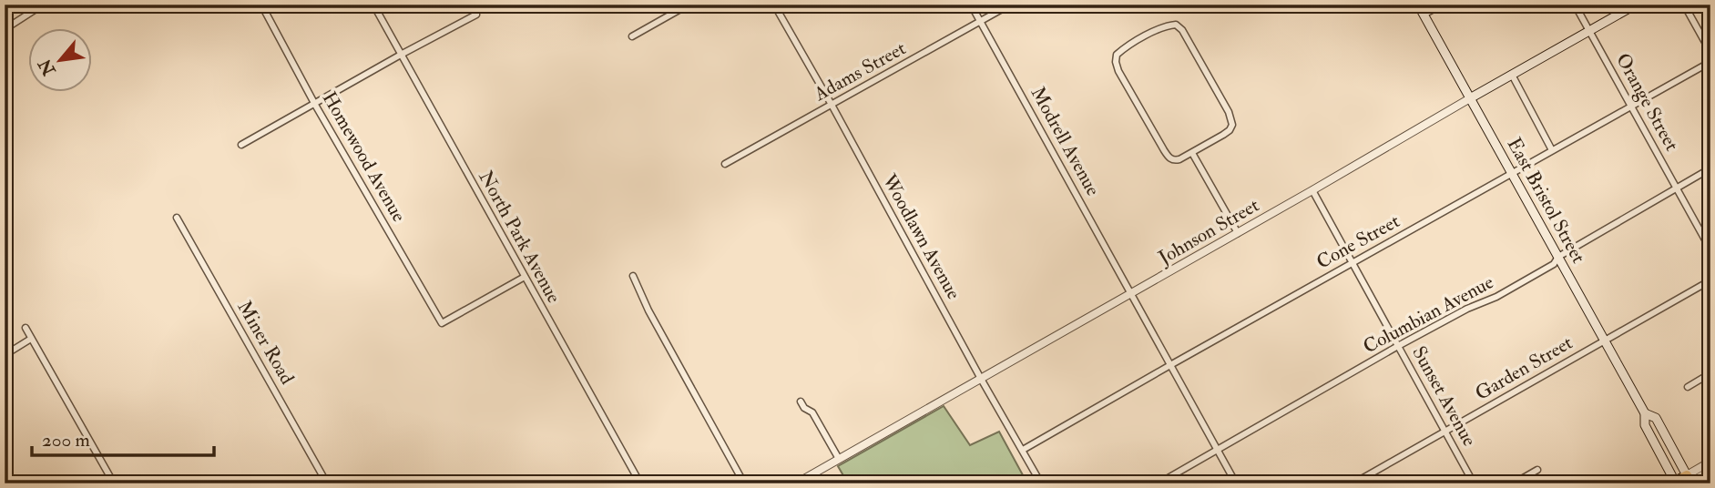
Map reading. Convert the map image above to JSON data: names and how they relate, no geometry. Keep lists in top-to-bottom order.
{
  "streets": {
    "main road": ["East Bristol Street", "Johnson Street"],
    "street": [
      "Adams Street",
      "Orange Street",
      "Modrell Avenue",
      "Homewood Avenue",
      "North Park Avenue",
      "Woodlawn Avenue",
      "Cone Street",
      "Columbian Avenue",
      "Miner Road",
      "Garden Street",
      "Sunset Avenue"
    ]
  },
  "crossings": [
    ["Adams Street", "Modrell Avenue"],
    ["Adams Street", "Woodlawn Avenue"],
    ["Orange Street", "Johnson Street"],
    ["Orange Street", "Cone Street"],
    ["Orange Street", "Columbian Avenue"],
    ["Modrell Avenue", "Johnson Street"],
    ["Modrell Avenue", "Cone Street"],
    ["Modrell Avenue", "Columbian Avenue"],
    ["Homewood Avenue", "North Park Avenue"],
    ["East Bristol Street", "Johnson Street"],
    ["East Bristol Street", "Cone Street"],
    ["East Bristol Street", "Columbian Avenue"],
    ["East Bristol Street", "Garden Street"],
    ["Johnson Street", "Woodlawn Avenue"],
    ["Johnson Street", "Sunset Avenue"],
    ["Woodlawn Avenue", "Cone Street"],
    ["Cone Street", "Sunset Avenue"],
    ["Columbian Avenue", "Sunset Avenue"],
    ["Garden Street", "Sunset Avenue"]
  ],
  "scale_bar": "200 m",
  "north": "bottom left"
}
